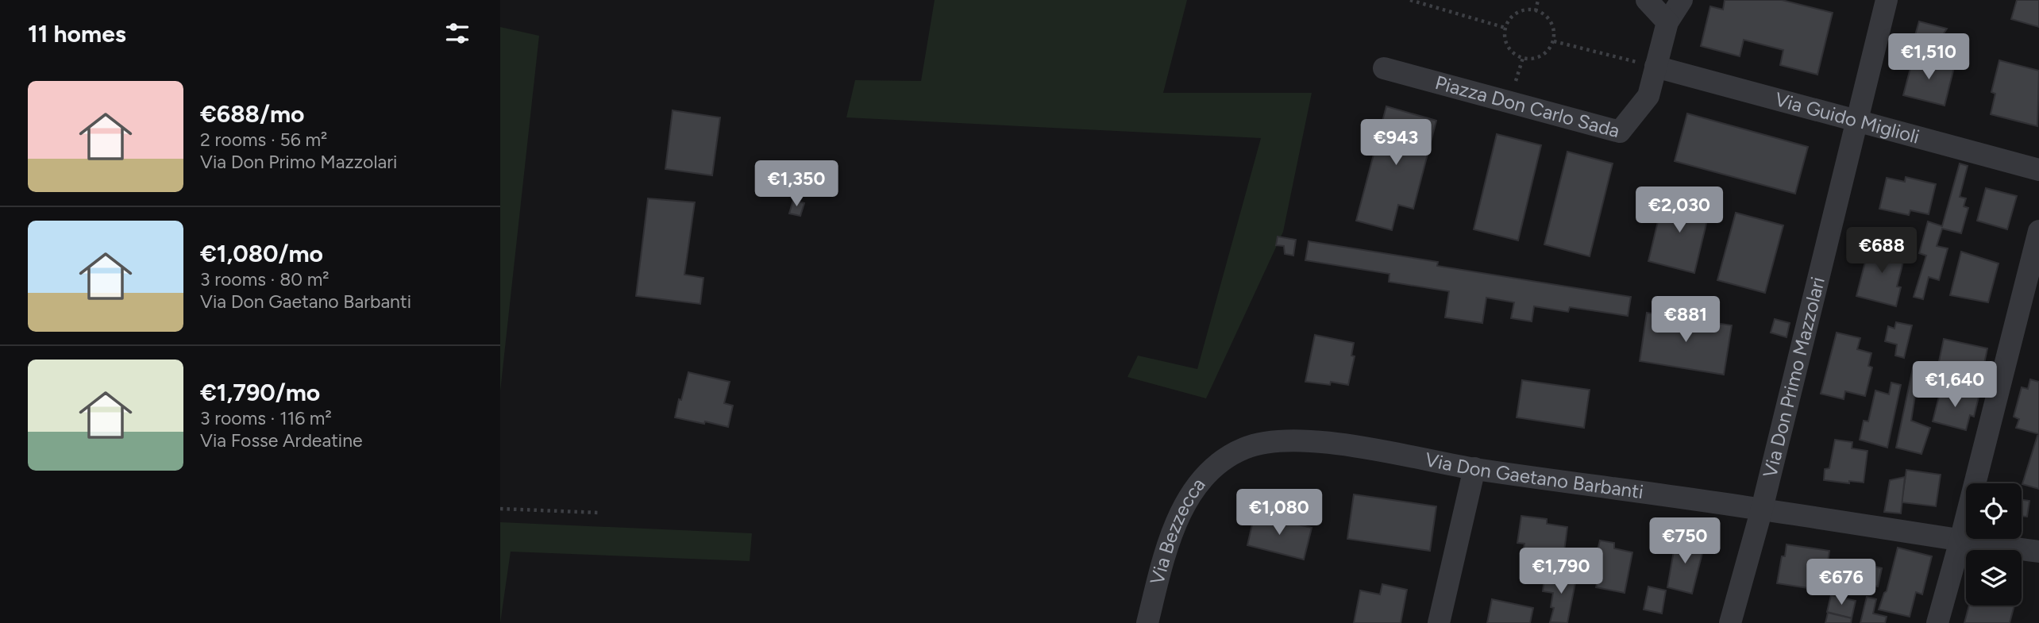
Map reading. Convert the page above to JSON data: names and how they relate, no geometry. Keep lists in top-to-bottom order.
{
  "streets": {
    "street": [
      "Piazza Don Carlo Sada",
      "Via Guido Miglioli",
      "Via Don Primo Mazzolari",
      "Via Don Gaetano Barbanti",
      "Via Bezzecca"
    ]
  },
  "crossings": [
    ["Piazza Don Carlo Sada", "Via Guido Miglioli"],
    ["Via Guido Miglioli", "Via Don Primo Mazzolari"],
    ["Via Don Primo Mazzolari", "Via Don Gaetano Barbanti"],
    ["Via Don Gaetano Barbanti", "Via Bezzecca"]
  ],
  "page": {
    "heading": "11 homes",
    "price": [
      "€1,510",
      "€943",
      "€1,350",
      "€2,030",
      "€688",
      "€881",
      "€1,640",
      "€1,080",
      "€750",
      "€1,790",
      "€676"
    ],
    "list": [
      {
        "name": "€688/mo",
        "note": "2 rooms · 56 m² · Via Don Primo Mazzolari"
      },
      {
        "name": "€1,080/mo",
        "note": "3 rooms · 80 m² · Via Don Gaetano Barbanti"
      },
      {
        "name": "€1,790/mo",
        "note": "3 rooms · 116 m² · Via Fosse Ardeatine"
      }
    ]
  }
}
